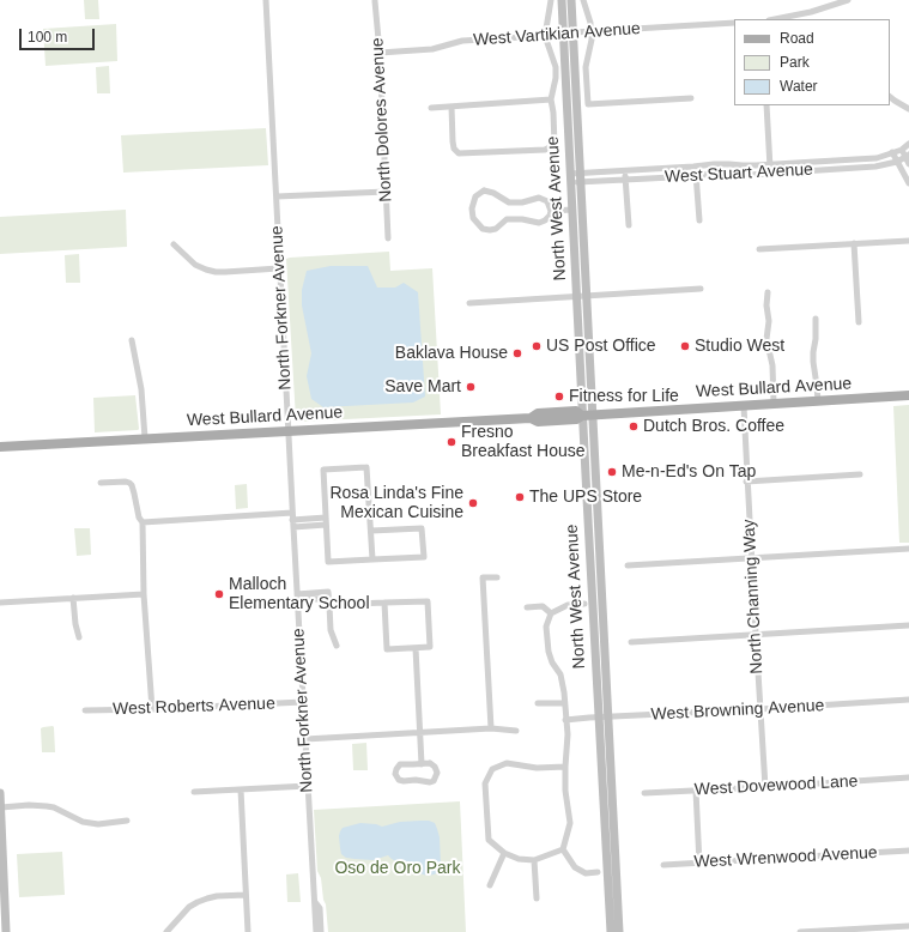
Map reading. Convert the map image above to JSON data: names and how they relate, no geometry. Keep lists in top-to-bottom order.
{
  "streets": {
    "main road": ["North West Avenue", "West Bullard Avenue"],
    "street": [
      "West Vartikian Avenue",
      "North Dolores Avenue",
      "West Stuart Avenue",
      "North Forkner Avenue",
      "North Channing Way",
      "West Roberts Avenue",
      "West Browning Avenue",
      "West Dovewood Lane",
      "West Wrenwood Avenue"
    ]
  },
  "crossings": [
    ["West Vartikian Avenue", "North Dolores Avenue"],
    ["West Vartikian Avenue", "North West Avenue"],
    ["West Stuart Avenue", "North West Avenue"],
    ["North West Avenue", "West Bullard Avenue"],
    ["North West Avenue", "West Browning Avenue"],
    ["North Forkner Avenue", "West Bullard Avenue"],
    ["North Forkner Avenue", "West Roberts Avenue"],
    ["West Bullard Avenue", "North Channing Way"],
    ["North Channing Way", "West Browning Avenue"],
    ["North Channing Way", "West Dovewood Lane"]
  ],
  "parks": ["Oso de Oro Park"],
  "places": [
    "US Post Office",
    "Studio West",
    "Baklava House",
    "Save Mart",
    "Fitness for Life",
    "Dutch Bros. Coffee",
    "Fresno Breakfast House",
    "Me-n-Ed's On Tap",
    "The UPS Store",
    "Rosa Linda's Fine Mexican Cuisine",
    "Malloch Elementary School"
  ],
  "legend": ["Road", "Park", "Water"],
  "scale_bar": "100 m"
}
